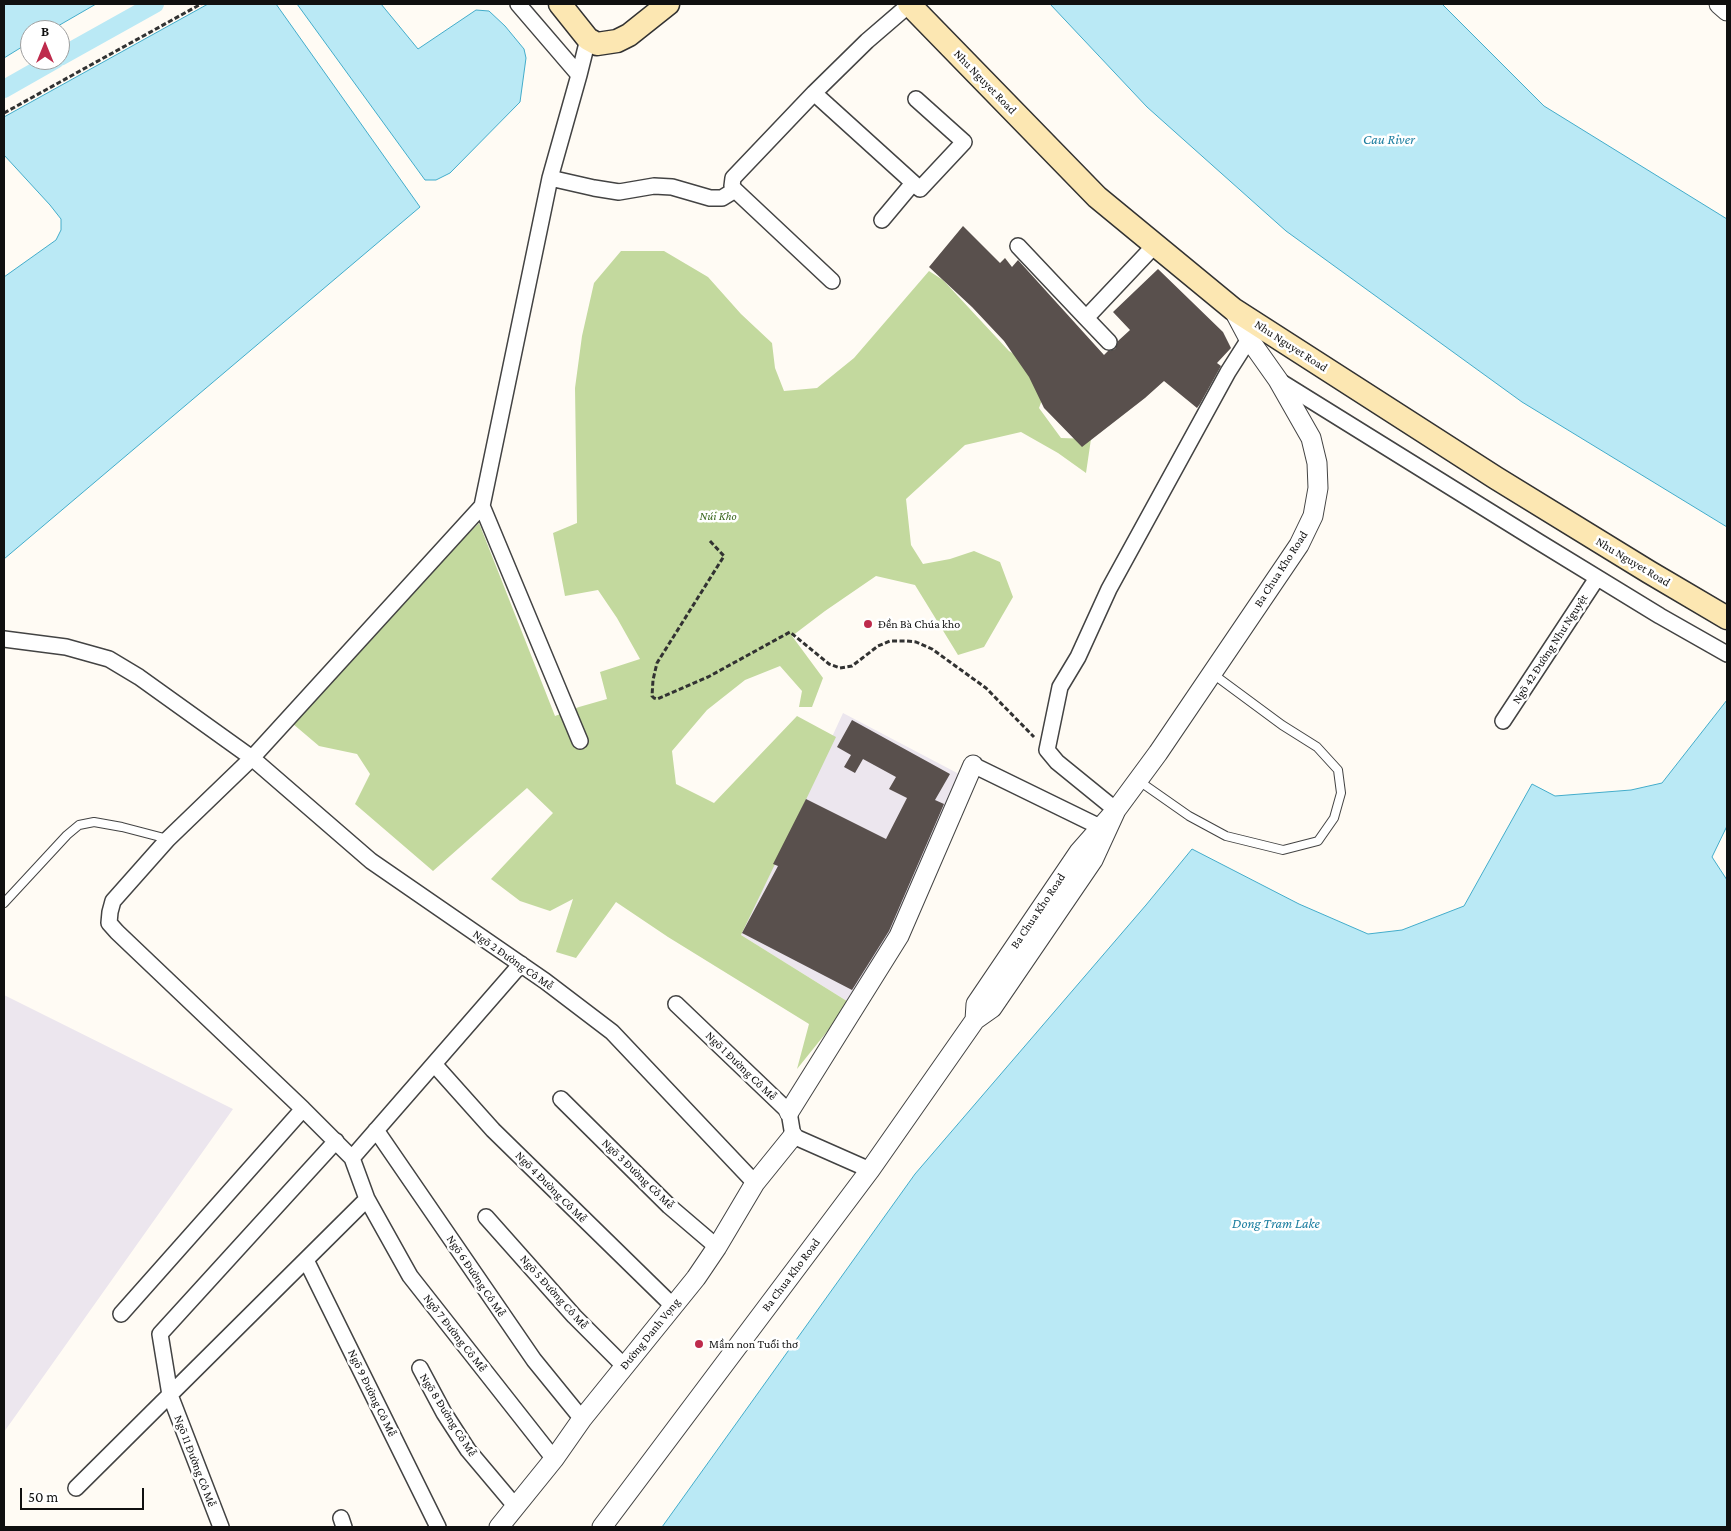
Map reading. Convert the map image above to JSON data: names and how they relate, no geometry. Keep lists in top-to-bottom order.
{
  "streets": {
    "main road": ["Nhu Nguyet Road"],
    "street": [
      "Ba Chua Kho Road",
      "Ngõ 42 Đường Như Nguyệt",
      "Ngõ 2 Đường Cô Mễ",
      "Ngõ 1 Đường Cô Mễ",
      "Ngõ 3 Đường Cô Mễ",
      "Ngõ 4 Đường Cô Mễ",
      "Ngõ 6 Đường Cô Mễ",
      "Ngõ 5 Đường Cô Mễ",
      "Ngõ 7 Đường Cô Mễ",
      "Đường Danh Vọng",
      "Ngõ 9 Đường Cô Mễ",
      "Ngõ 8 Đường Cô Mễ",
      "Ngõ 11 Đường Cô Mễ"
    ]
  },
  "crossings": [
    ["Nhu Nguyet Road", "Ba Chua Kho Road"],
    ["Ngõ 2 Đường Cô Mễ", "Đường Danh Vọng"],
    ["Ngõ 3 Đường Cô Mễ", "Đường Danh Vọng"],
    ["Ngõ 4 Đường Cô Mễ", "Đường Danh Vọng"],
    ["Ngõ 6 Đường Cô Mễ", "Đường Danh Vọng"],
    ["Ngõ 5 Đường Cô Mễ", "Đường Danh Vọng"],
    ["Ngõ 7 Đường Cô Mễ", "Đường Danh Vọng"],
    ["Đường Danh Vọng", "Ngõ 8 Đường Cô Mễ"]
  ],
  "water": ["Cau River", "Dong Tram Lake"],
  "parks": ["Núi Kho"],
  "places": ["Đền Bà Chúa kho", "Mầm non Tuổi thơ"],
  "scale_bar": "50 m",
  "north": "top"
}
